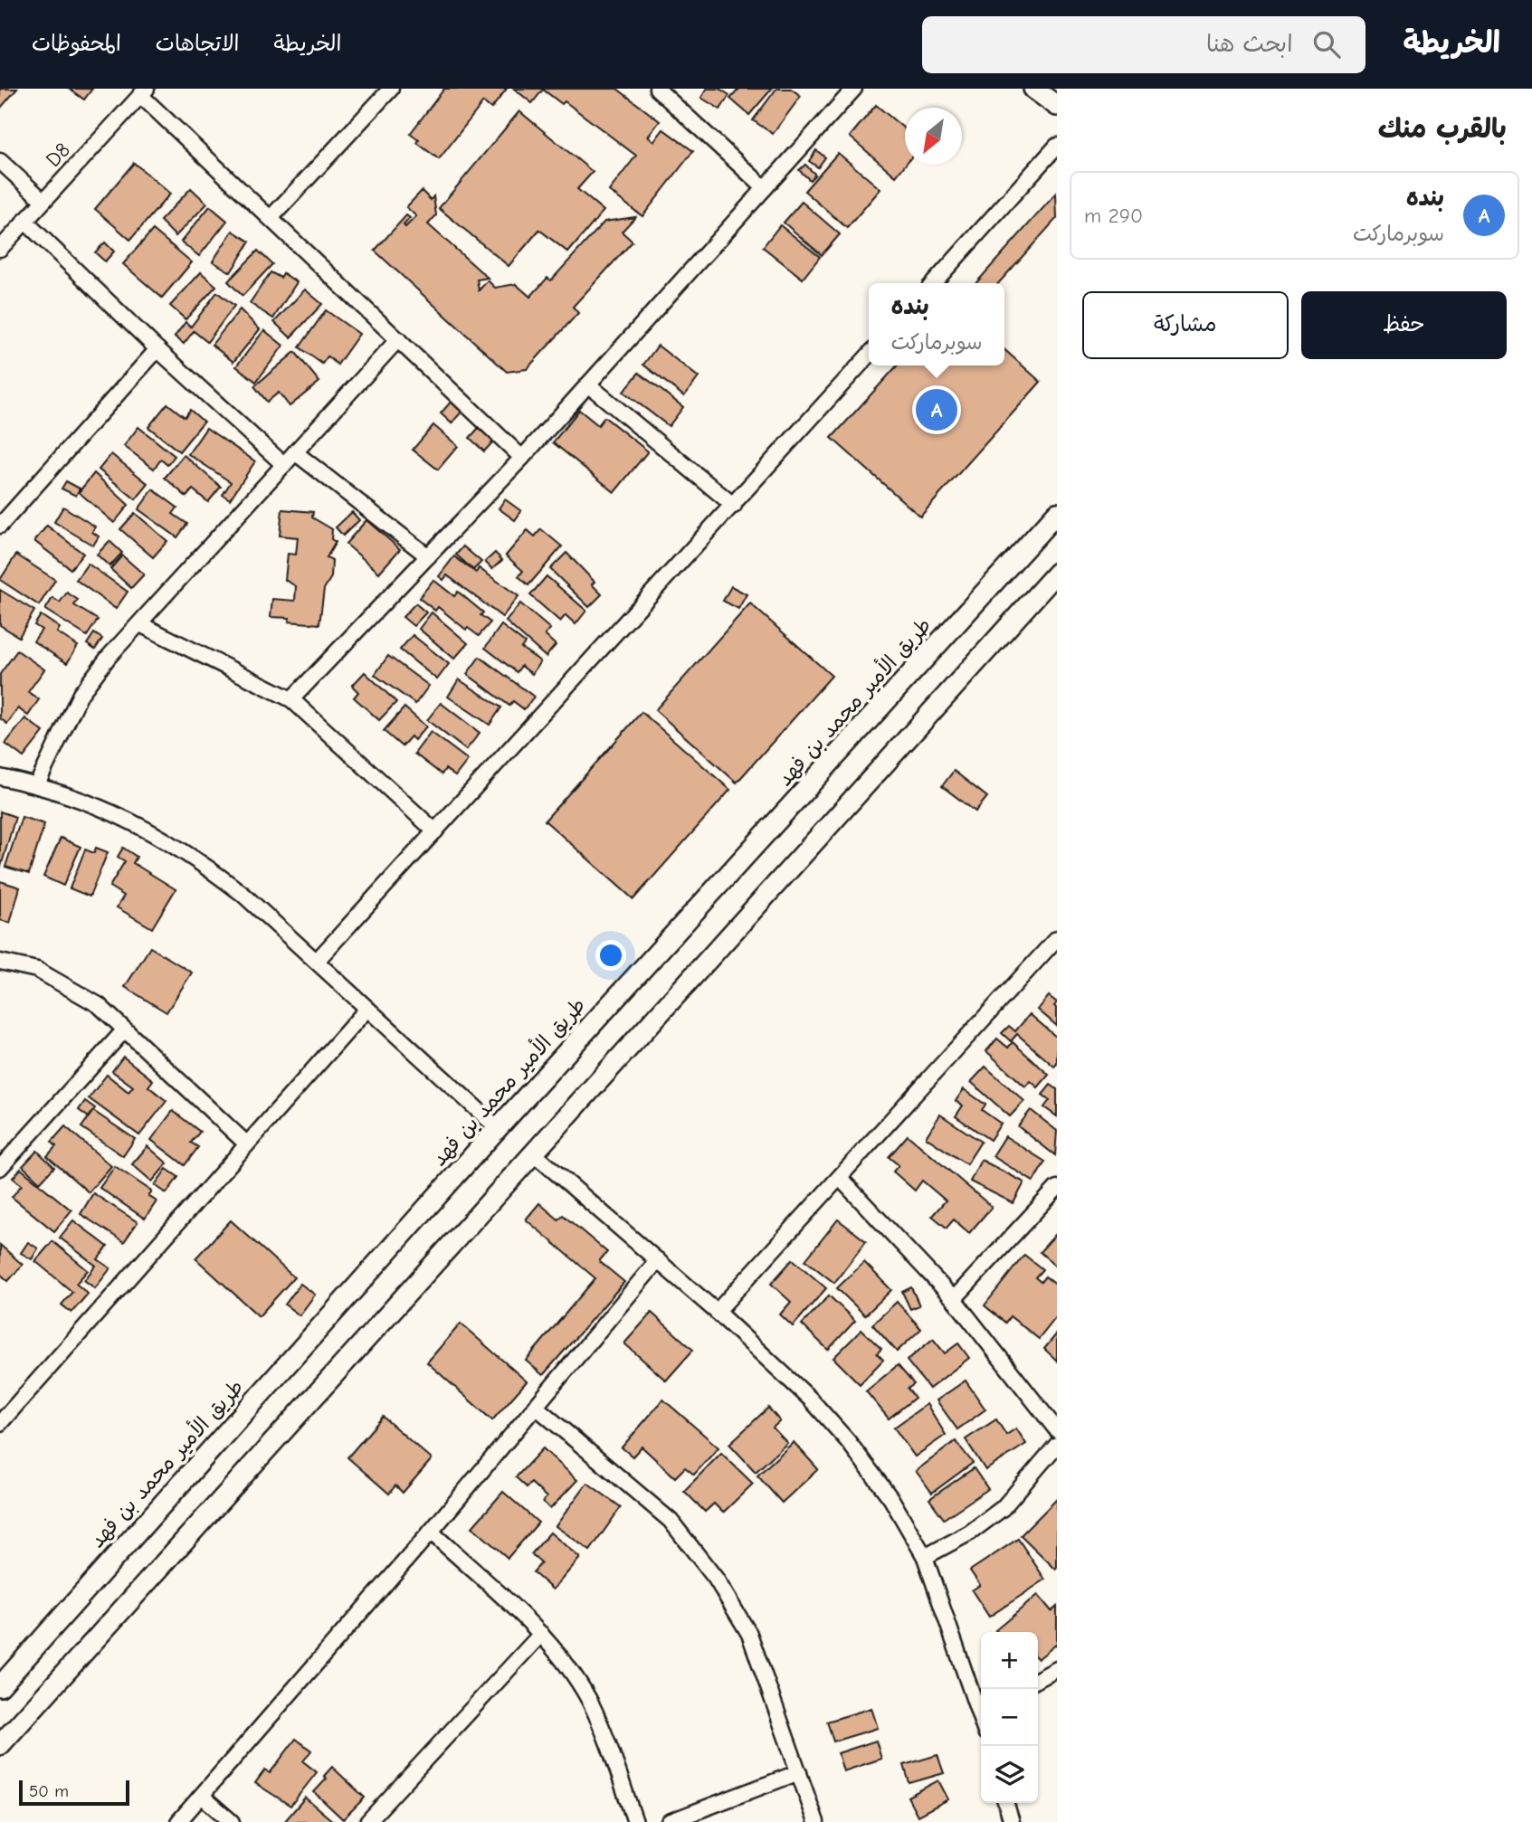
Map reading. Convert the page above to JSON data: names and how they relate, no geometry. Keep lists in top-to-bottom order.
{
  "streets": {
    "street": ["D8", "طريق الأمير محمد بن فهد"]
  },
  "scale_bar": "50 m",
  "north": "bottom left",
  "page": {
    "header": "الخريطة",
    "search": "ابحث هنا",
    "nav": ["الخريطة", "الاتجاهات", "المحفوظات"],
    "heading": "بالقرب منك",
    "list": [
      {
        "mark": "A",
        "name": "بنده",
        "note": "سوبرماركت",
        "value": "290 m"
      }
    ],
    "buttons": ["حفظ", "مشاركة"],
    "popup": ["بنده", "سوبرماركت"],
    "pins": "A",
    "map_buttons": ["+", "−"],
    "scale": "50 m"
  }
}
